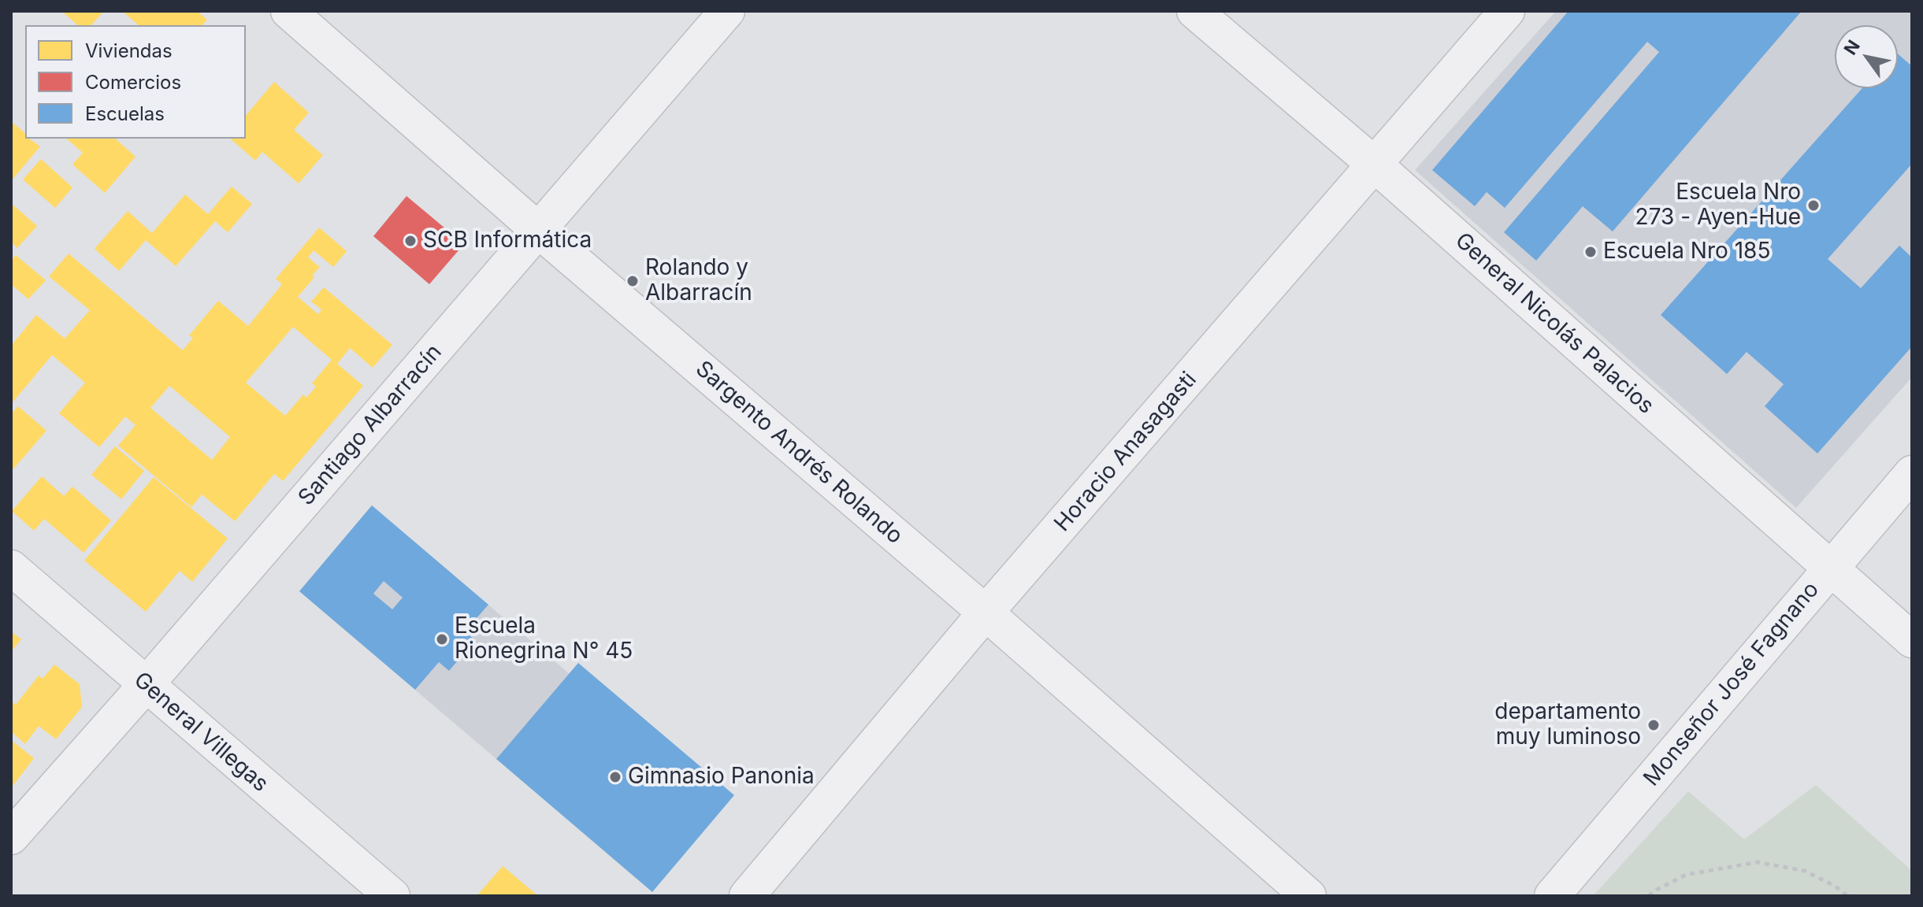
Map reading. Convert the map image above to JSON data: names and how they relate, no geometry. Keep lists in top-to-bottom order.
{
  "streets": {
    "street": [
      "General Nicolás Palacios",
      "Santiago Albarracín",
      "Horacio Anasagasti",
      "Sargento Andrés Rolando",
      "Monseñor José Fagnano",
      "General Villegas"
    ]
  },
  "crossings": [
    ["General Nicolás Palacios", "Horacio Anasagasti"],
    ["General Nicolás Palacios", "Monseñor José Fagnano"],
    ["Santiago Albarracín", "Sargento Andrés Rolando"],
    ["Santiago Albarracín", "General Villegas"],
    ["Horacio Anasagasti", "Sargento Andrés Rolando"]
  ],
  "places": [
    "Escuela Nro 273 - Ayen-Hue",
    "SCB Informática",
    "Escuela Nro 185",
    "Rolando y Albarracín",
    "Escuela Rionegrina N° 45",
    "departamento muy luminoso",
    "Gimnasio Panonia"
  ],
  "legend": ["Viviendas", "Comercios", "Escuelas"],
  "north": "top left"
}
